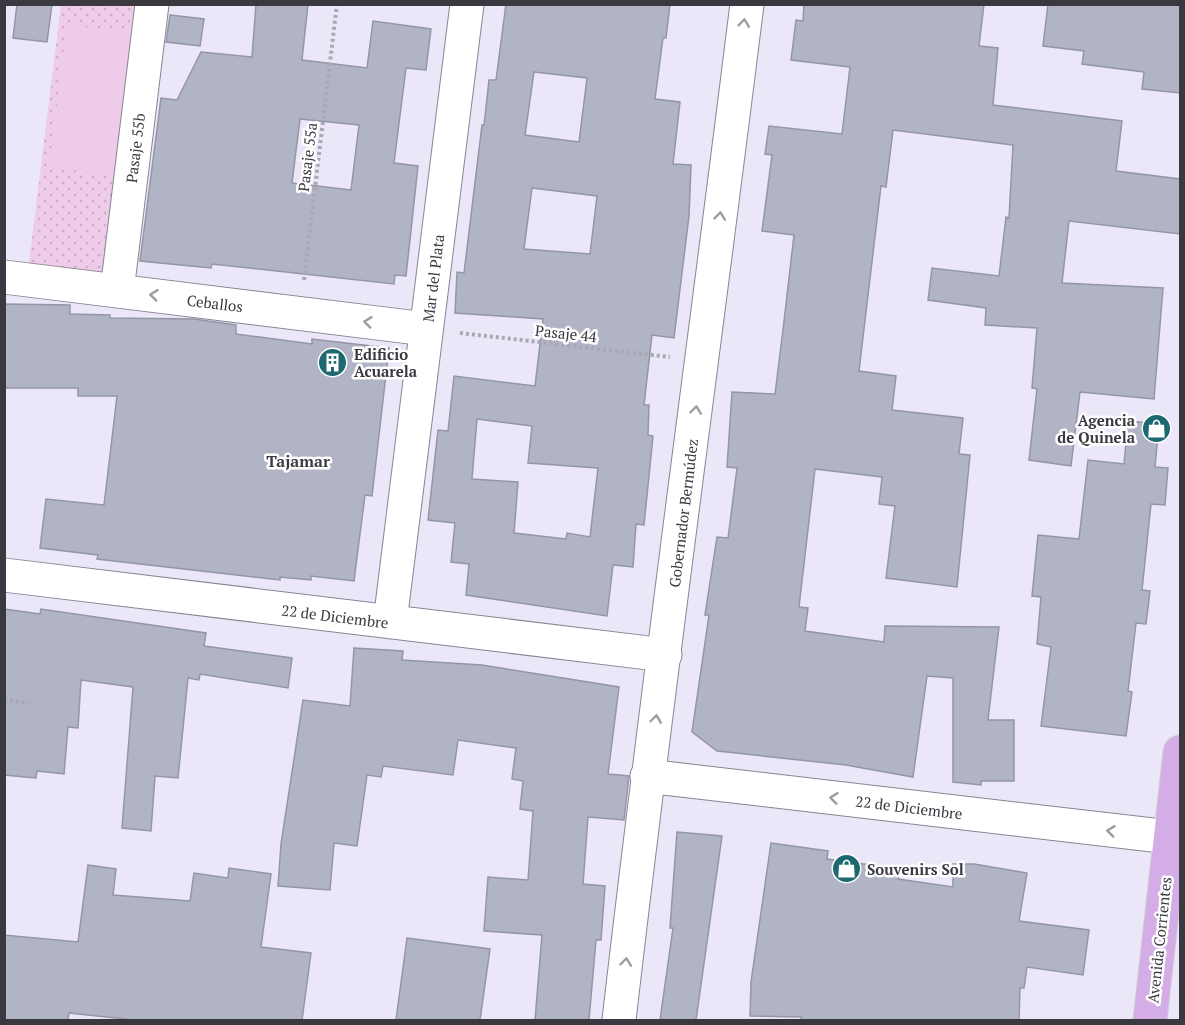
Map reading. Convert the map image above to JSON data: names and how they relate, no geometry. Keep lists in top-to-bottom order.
{
  "streets": {
    "main road": ["Avenida Corrientes"],
    "street": [
      "Pasaje 55b",
      "Mar del Plata",
      "Ceballos",
      "Gobernador Bermúdez",
      "22 de Diciembre"
    ],
    "path": ["Pasaje 55a", "Pasaje 44"]
  },
  "crossings": [
    ["Pasaje 55b", "Ceballos"],
    ["Pasaje 55a", "Ceballos"],
    ["Mar del Plata", "Ceballos"],
    ["Mar del Plata", "Pasaje 44"],
    ["Mar del Plata", "22 de Diciembre"],
    ["Ceballos", "Pasaje 44"],
    ["Pasaje 44", "Gobernador Bermúdez"],
    ["Gobernador Bermúdez", "22 de Diciembre"],
    ["22 de Diciembre", "Avenida Corrientes"]
  ],
  "one_way": ["Ceballos", "Gobernador Bermúdez", "22 de Diciembre"],
  "districts": ["Tajamar"],
  "places": {
    "building": ["Edificio Acuarela"],
    "shop": ["Agencia de Quinela", "Souvenirs Sol"]
  }
}
